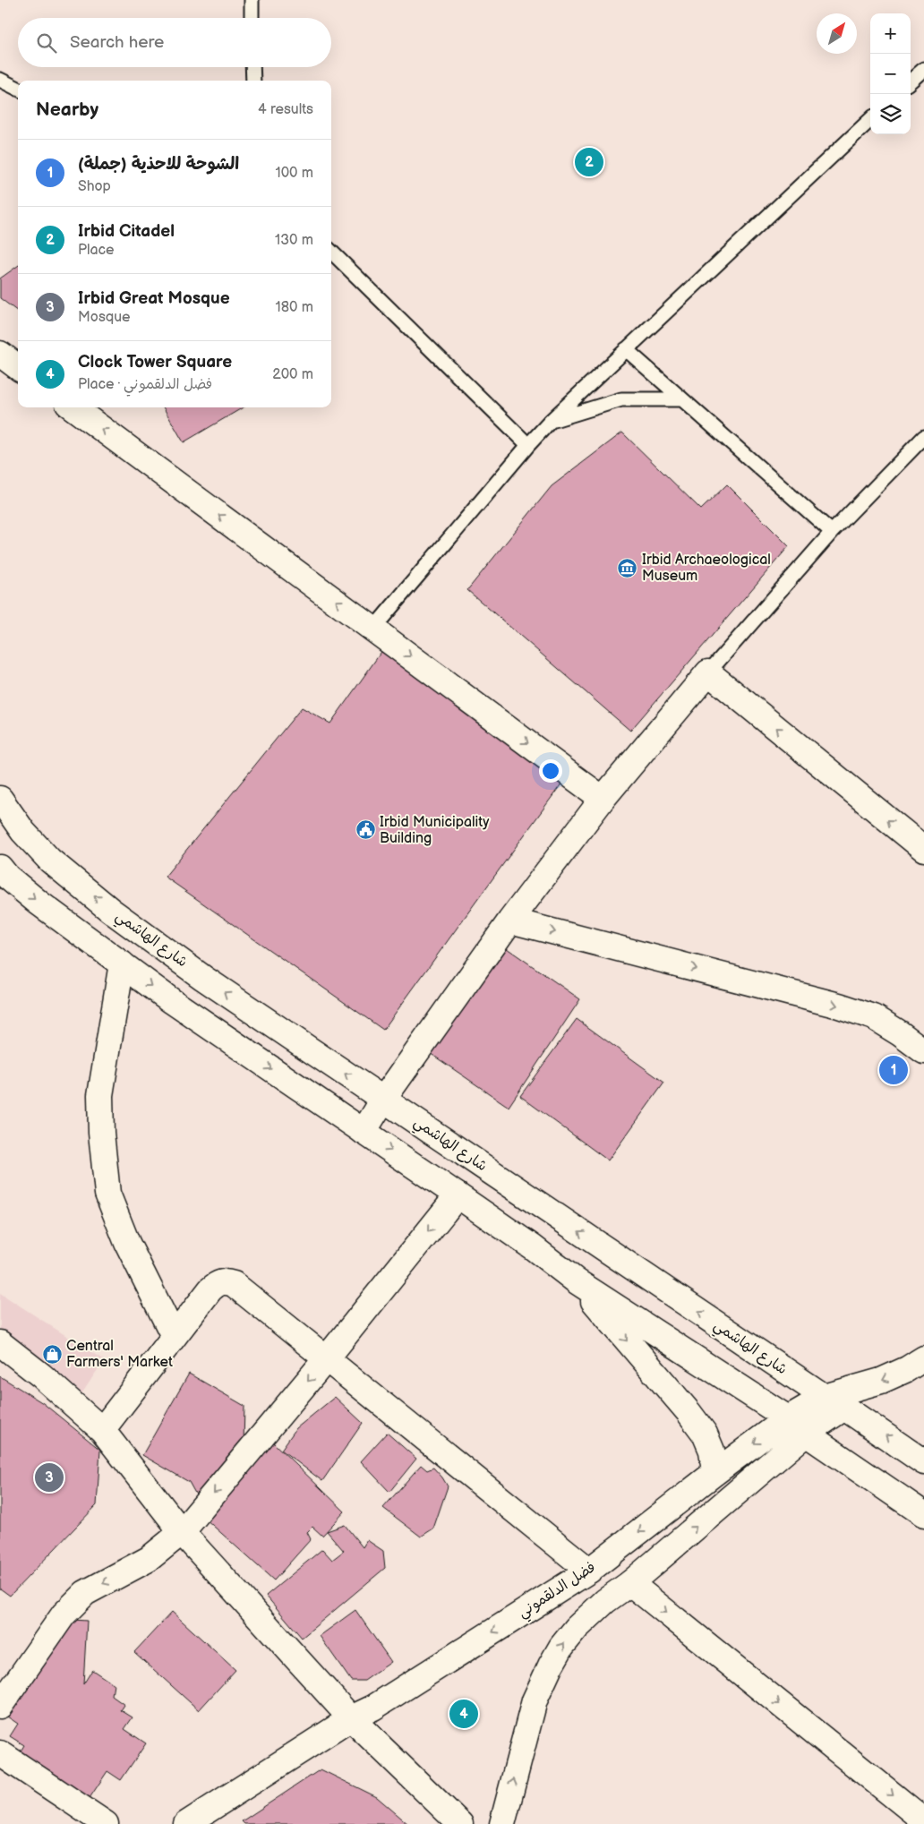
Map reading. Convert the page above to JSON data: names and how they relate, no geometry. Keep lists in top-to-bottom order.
{
  "streets": {
    "street": ["شارع الهاشمي", "فضل الدلقموني"]
  },
  "places": {
    "museum": ["Irbid Archaeological Museum"],
    "public building": ["Irbid Municipality Building"],
    "shop": ["Central Farmers' Market"]
  },
  "north": "top right",
  "page": {
    "map_buttons": ["+", "−"],
    "search": "Search here",
    "heading": ["Nearby", "4 results"],
    "list": [
      {
        "mark": "1",
        "name": "الشوحة للاحذية (جملة)",
        "note": "Shop",
        "value": "100 m"
      },
      {
        "mark": "2",
        "name": "Irbid Citadel",
        "note": "Place",
        "value": "130 m"
      },
      {
        "mark": "3",
        "name": "Irbid Great Mosque",
        "note": "Mosque",
        "value": "180 m"
      },
      {
        "mark": "4",
        "name": "Clock Tower Square",
        "note": "Place · فضل الدلقموني",
        "value": "200 m"
      }
    ],
    "pins": [
      "2",
      "1",
      "3",
      "4"
    ]
  }
}
